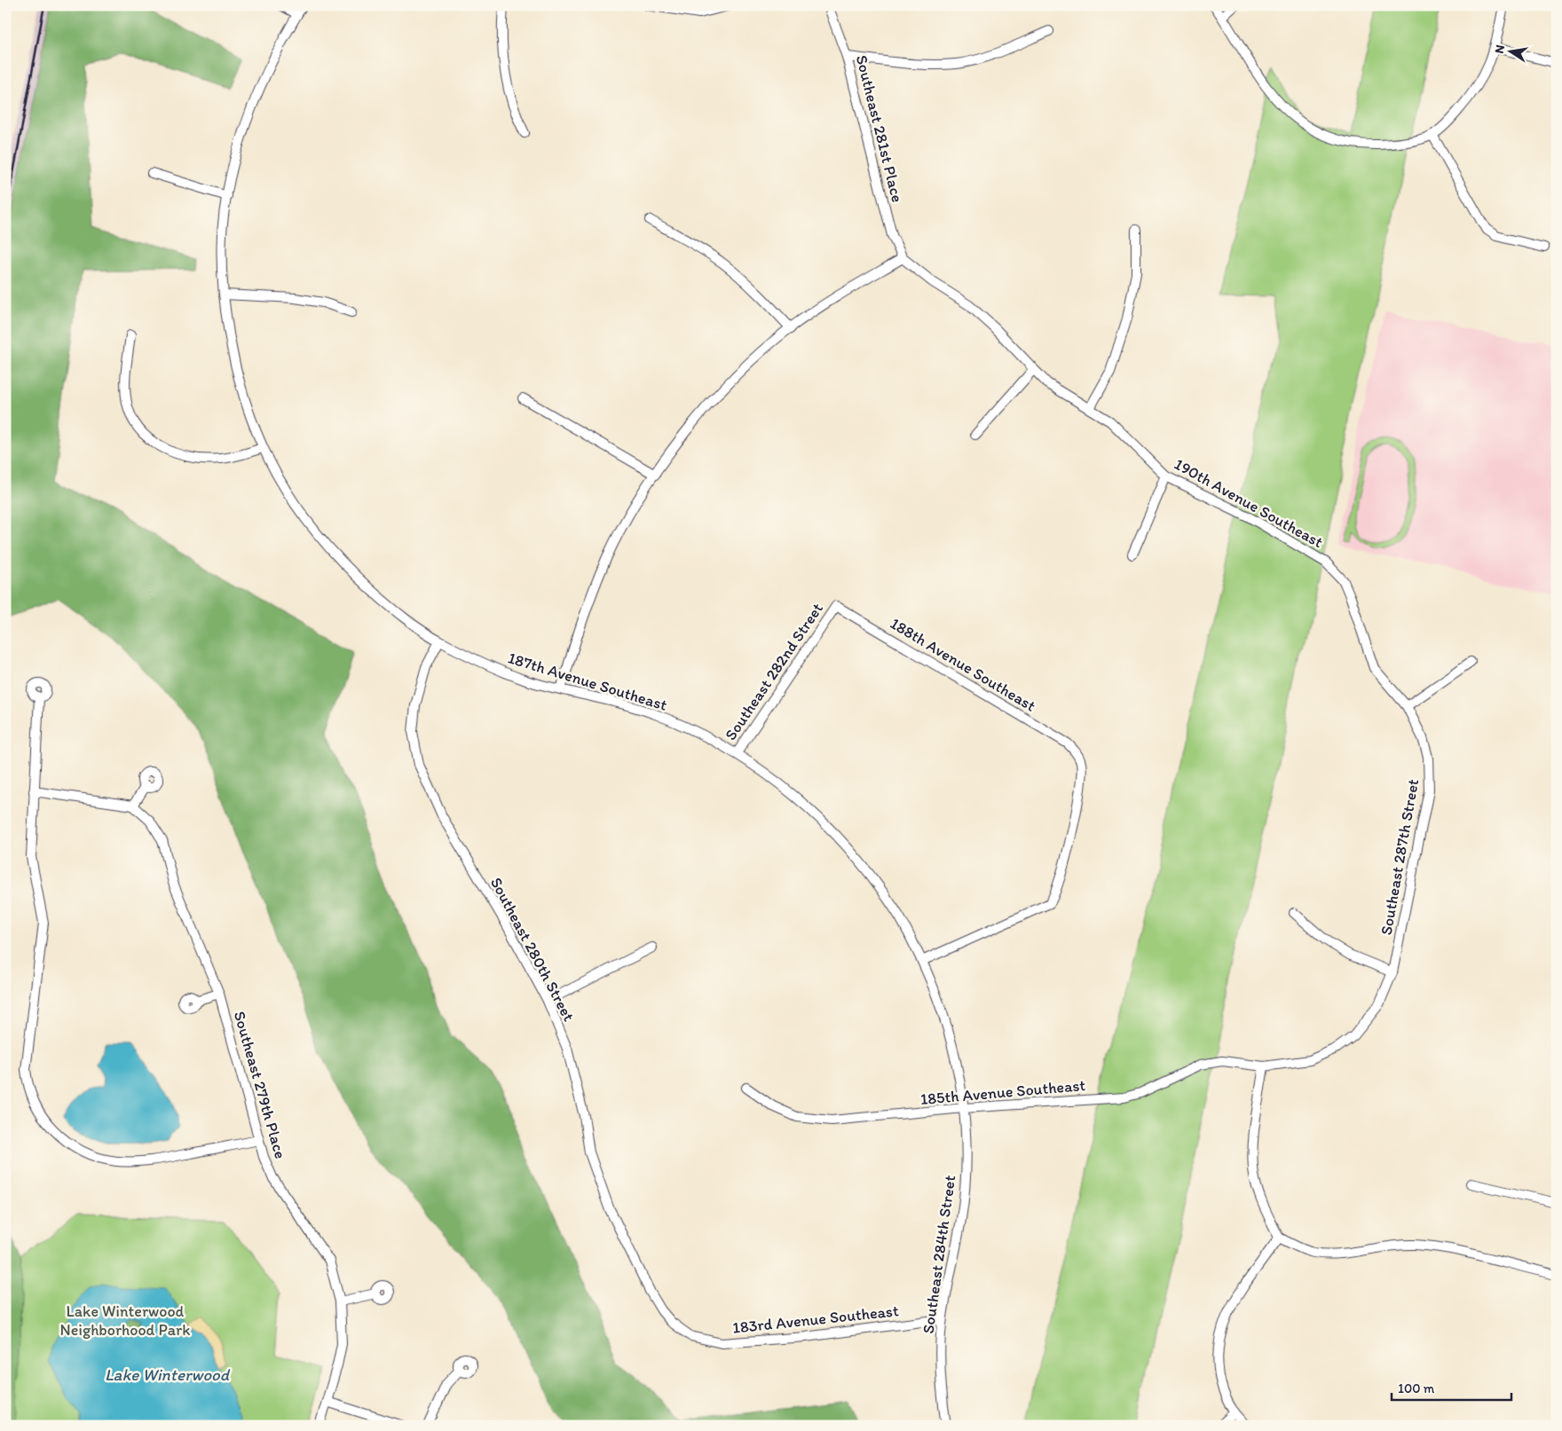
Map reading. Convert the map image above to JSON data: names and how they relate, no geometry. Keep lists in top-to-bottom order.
{
  "streets": {
    "street": [
      "Southeast 281st Place",
      "190th Avenue Southeast",
      "188th Avenue Southeast",
      "Southeast 282nd Street",
      "187th Avenue Southeast",
      "Southeast 287th Street",
      "Southeast 280th Street",
      "Southeast 279th Place",
      "185th Avenue Southeast",
      "Southeast 284th Street",
      "183rd Avenue Southeast"
    ]
  },
  "crossings": [
    ["Southeast 281st Place", "190th Avenue Southeast"],
    ["190th Avenue Southeast", "Southeast 287th Street"],
    ["188th Avenue Southeast", "Southeast 282nd Street"],
    ["188th Avenue Southeast", "187th Avenue Southeast"],
    ["188th Avenue Southeast", "Southeast 284th Street"],
    ["Southeast 282nd Street", "187th Avenue Southeast"],
    ["187th Avenue Southeast", "Southeast 280th Street"],
    ["187th Avenue Southeast", "Southeast 284th Street"],
    ["Southeast 287th Street", "185th Avenue Southeast"],
    ["Southeast 280th Street", "183rd Avenue Southeast"],
    ["185th Avenue Southeast", "Southeast 284th Street"],
    ["Southeast 284th Street", "183rd Avenue Southeast"]
  ],
  "water": ["Lake Winterwood"],
  "parks": ["Lake Winterwood Neighborhood Park"],
  "scale_bar": "100 m",
  "north": "left"
}
